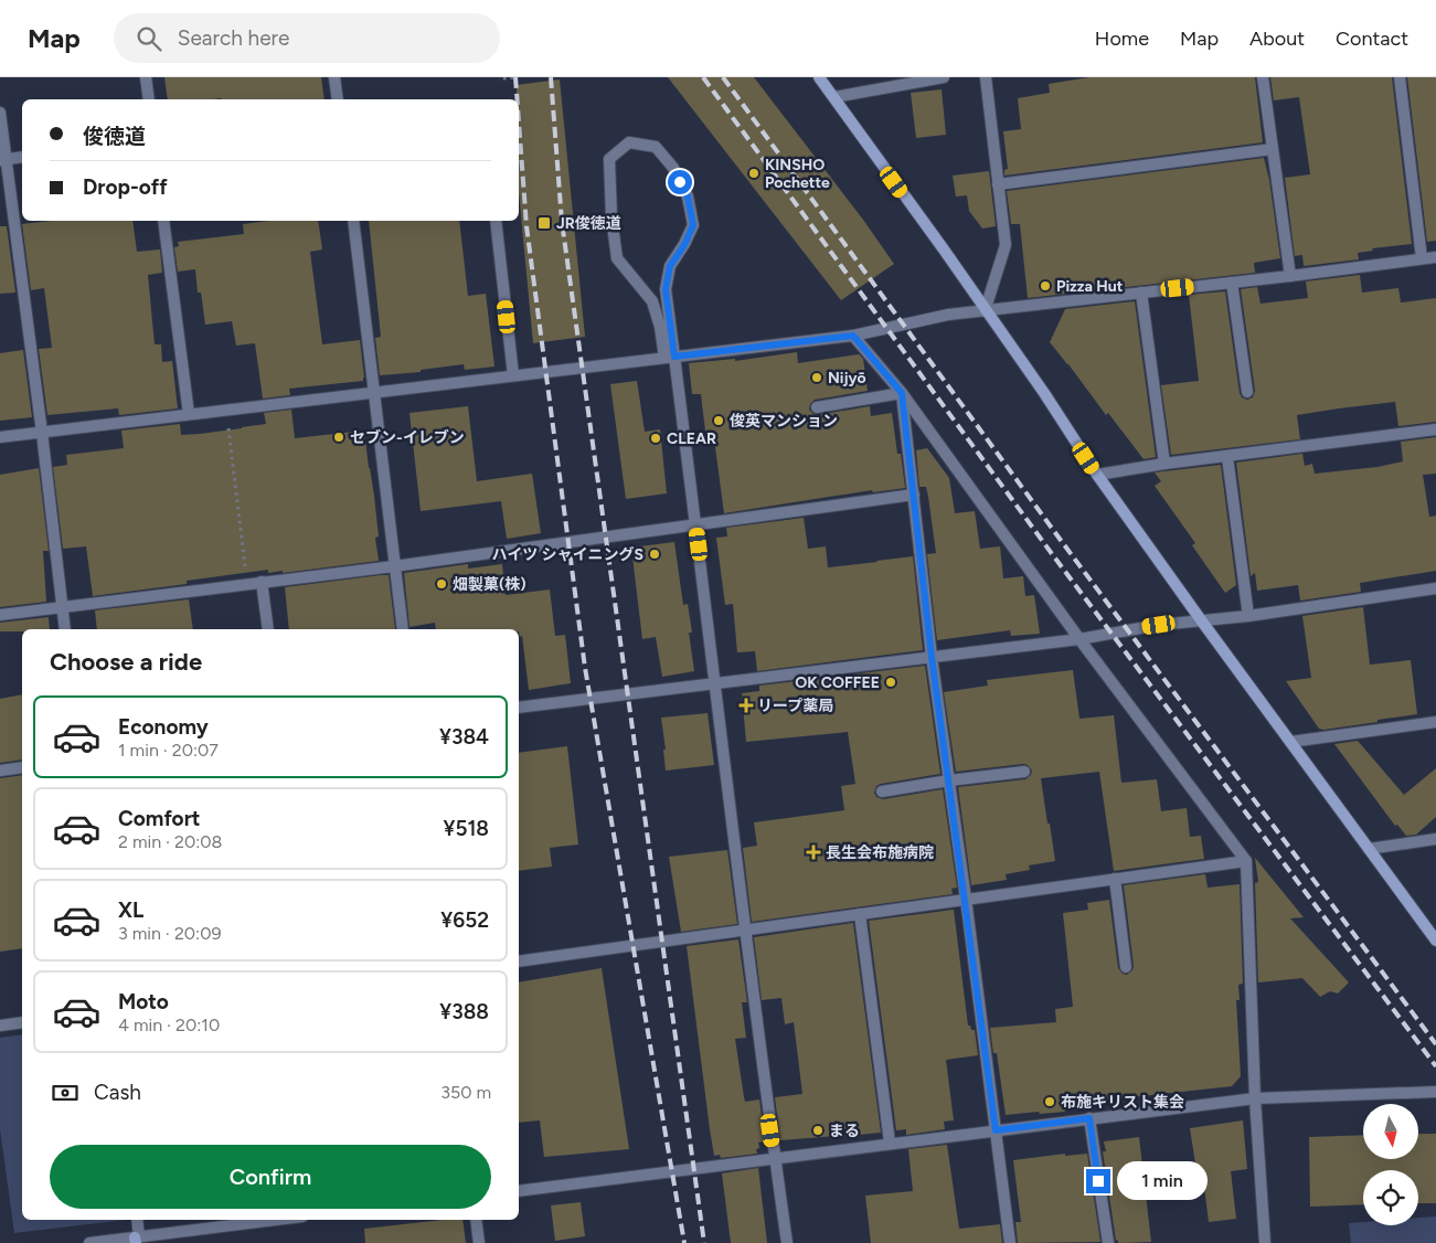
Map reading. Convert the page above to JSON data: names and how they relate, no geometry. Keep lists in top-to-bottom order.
{
  "places": {
    "other": [
      "KINSHO Pochette",
      "Pizza Hut",
      "Nijyō",
      "俊英マンション",
      "セブン-イレブン",
      "CLEAR",
      "ハイツ シャイニングS",
      "畑製菓(株)",
      "OK COFFEE",
      "布施キリスト集会",
      "まる"
    ],
    "transit": ["JR俊徳道"],
    "health": ["リープ薬局", "長生会布施病院"]
  },
  "north": "bottom",
  "page": {
    "header": "Map",
    "search": "Search here",
    "nav": [
      "Home",
      "Map",
      "About",
      "Contact"
    ],
    "banner": ["俊徳道", "Drop-off"],
    "heading": "Choose a ride",
    "list": [
      {
        "name": "Economy",
        "note": "1 min · 20:07",
        "value": "¥384"
      },
      {
        "name": "Comfort",
        "note": "2 min · 20:08",
        "value": "¥518"
      },
      {
        "name": "XL",
        "note": "3 min · 20:09",
        "value": "¥652"
      },
      {
        "name": "Moto",
        "note": "4 min · 20:10",
        "value": "¥388"
      }
    ],
    "pay": ["Cash", "350 m"],
    "buttons": "Confirm",
    "bubble": "1 min"
  }
}
